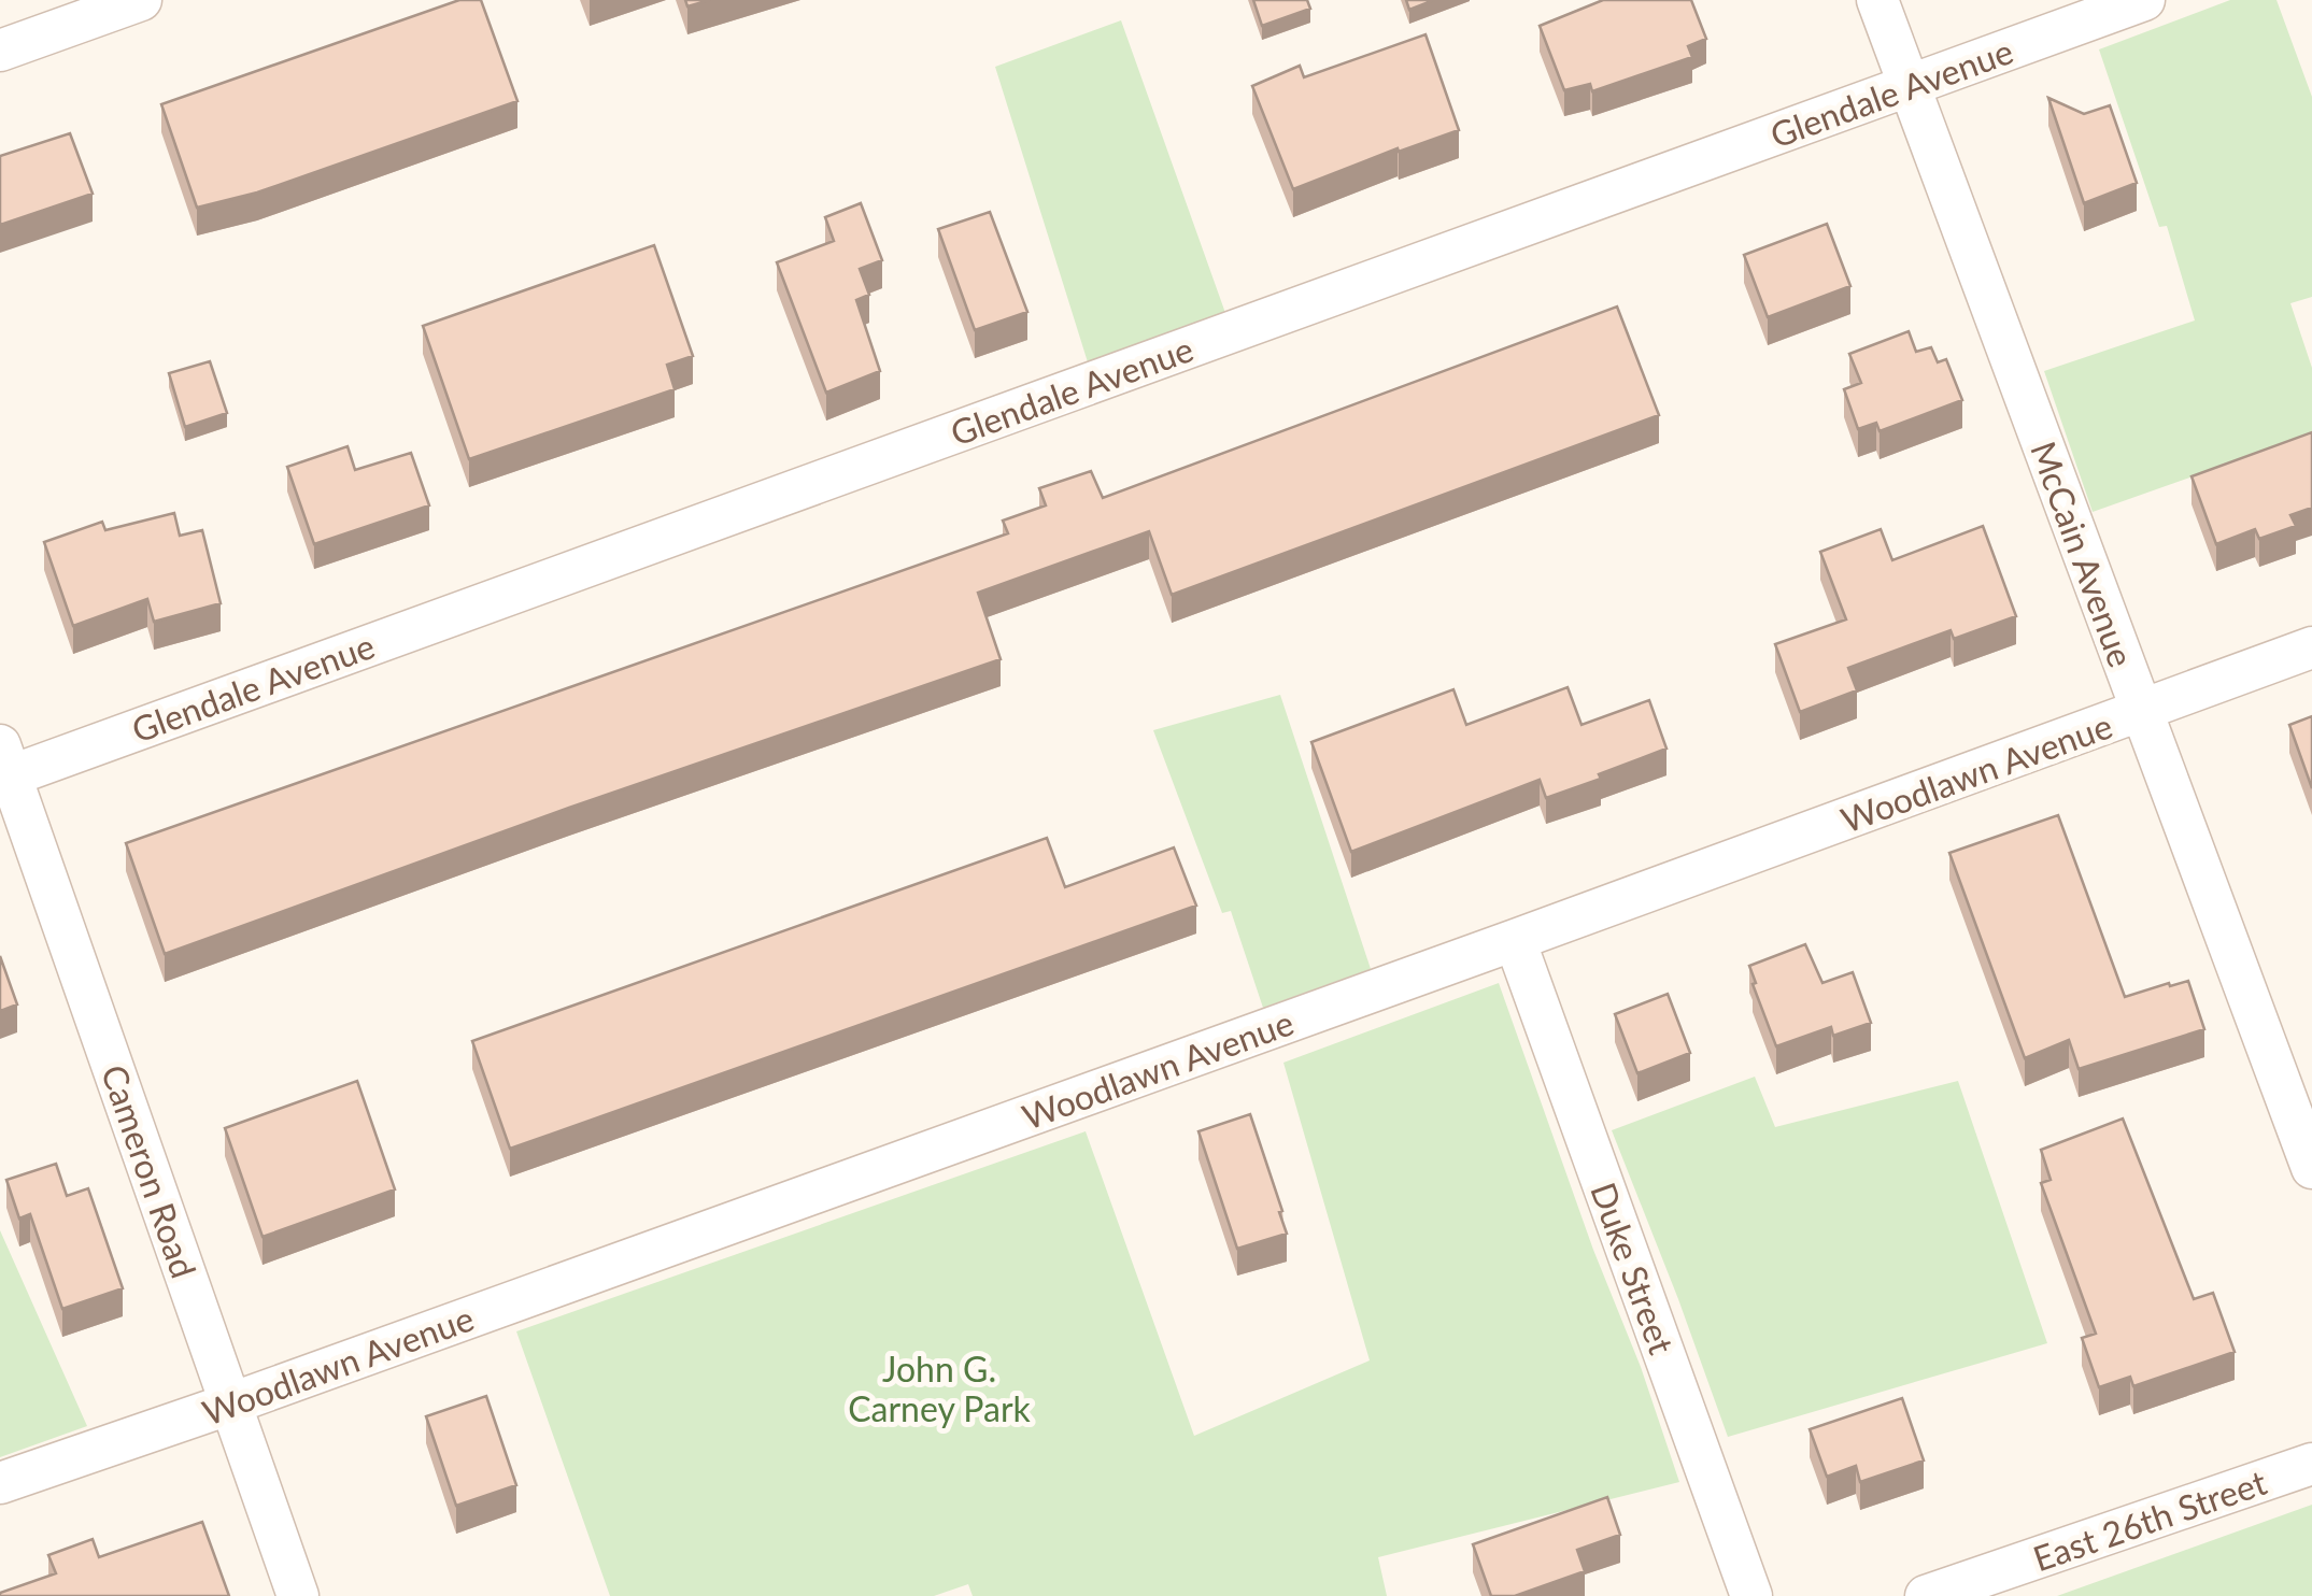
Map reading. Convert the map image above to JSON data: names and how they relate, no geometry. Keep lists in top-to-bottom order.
{
  "streets": {
    "street": [
      "Glendale Avenue",
      "McCain Avenue",
      "Woodlawn Avenue",
      "Cameron Road",
      "Duke Street",
      "East 26th Street"
    ]
  },
  "crossings": [
    ["Glendale Avenue", "McCain Avenue"],
    ["Glendale Avenue", "Cameron Road"],
    ["McCain Avenue", "Woodlawn Avenue"],
    ["Woodlawn Avenue", "Cameron Road"],
    ["Woodlawn Avenue", "Duke Street"]
  ],
  "parks": ["John G. Carney Park"]
}
